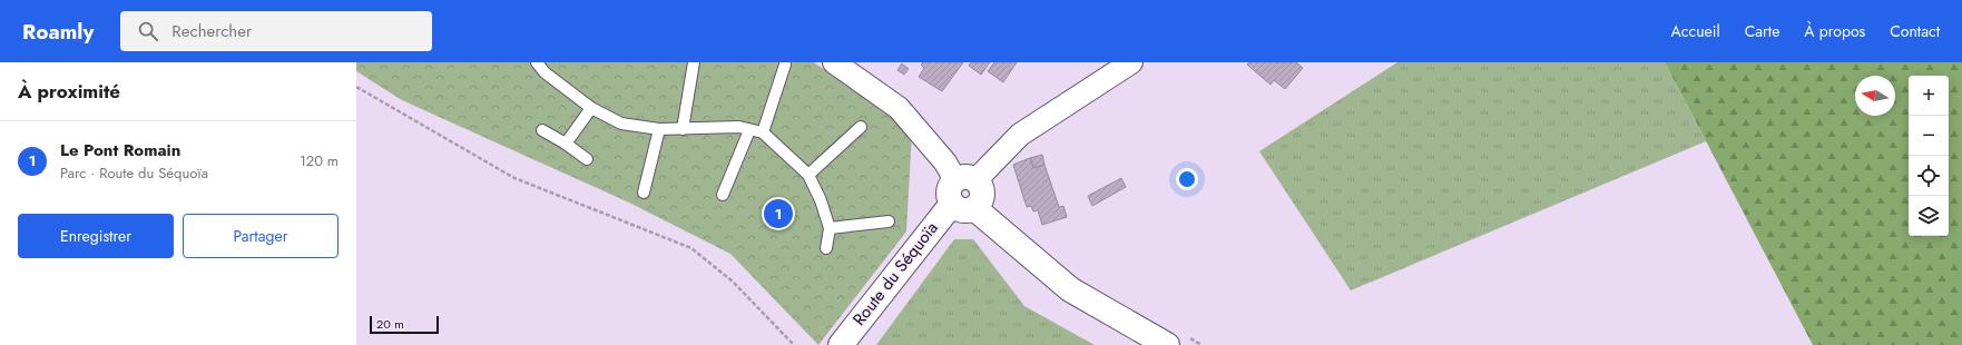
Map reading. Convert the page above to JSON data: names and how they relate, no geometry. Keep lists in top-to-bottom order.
{
  "streets": {
    "street": ["Route du Séquoïa"]
  },
  "scale_bar": "20 m",
  "north": "left",
  "page": {
    "header": "Roamly",
    "search": "Rechercher",
    "nav": [
      "Accueil",
      "Carte",
      "À propos",
      "Contact"
    ],
    "heading": "À proximité",
    "map_buttons": ["+", "−"],
    "list": [
      {
        "mark": "1",
        "name": "Le Pont Romain",
        "note": "Parc · Route du Séquoïa",
        "value": "120 m"
      }
    ],
    "pins": "1",
    "buttons": ["Enregistrer", "Partager"],
    "scale": "20 m"
  }
}
